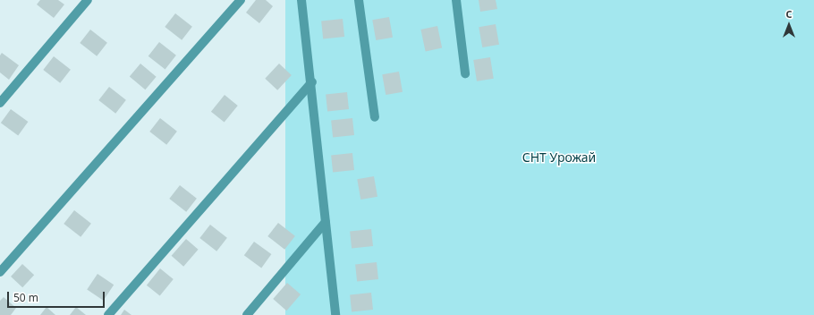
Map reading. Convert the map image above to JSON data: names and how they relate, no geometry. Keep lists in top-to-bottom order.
{
  "parks": ["СНТ Урожай"],
  "scale_bar": "50 m",
  "north": "top"
}
